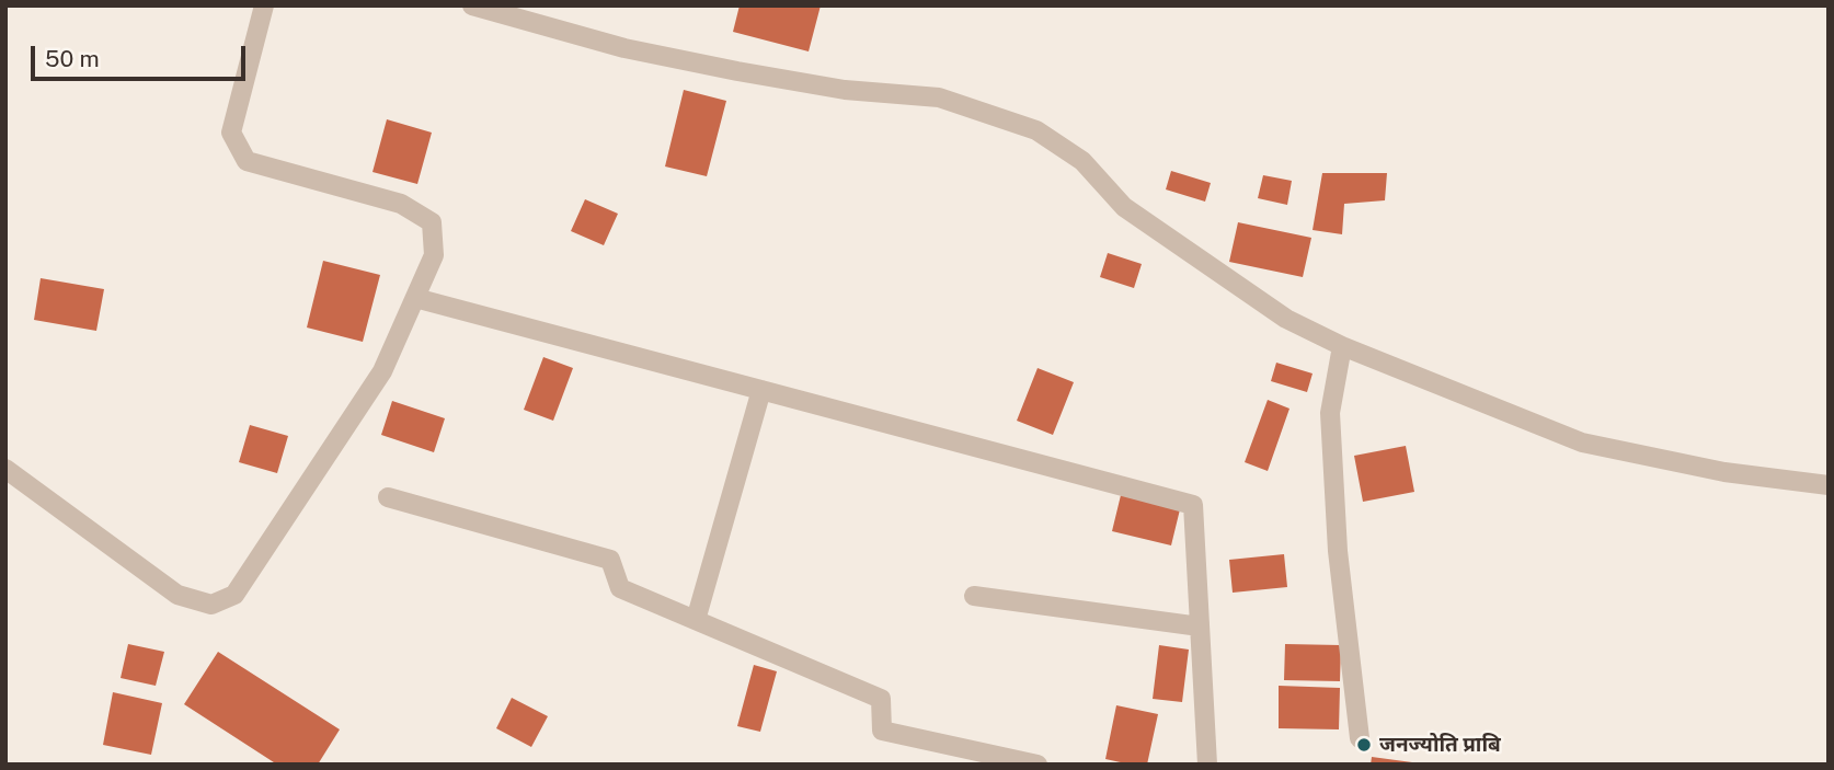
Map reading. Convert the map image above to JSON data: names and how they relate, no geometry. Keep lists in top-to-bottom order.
{
  "places": ["जनज्योति प्राबि"],
  "scale_bar": "50 m"
}
